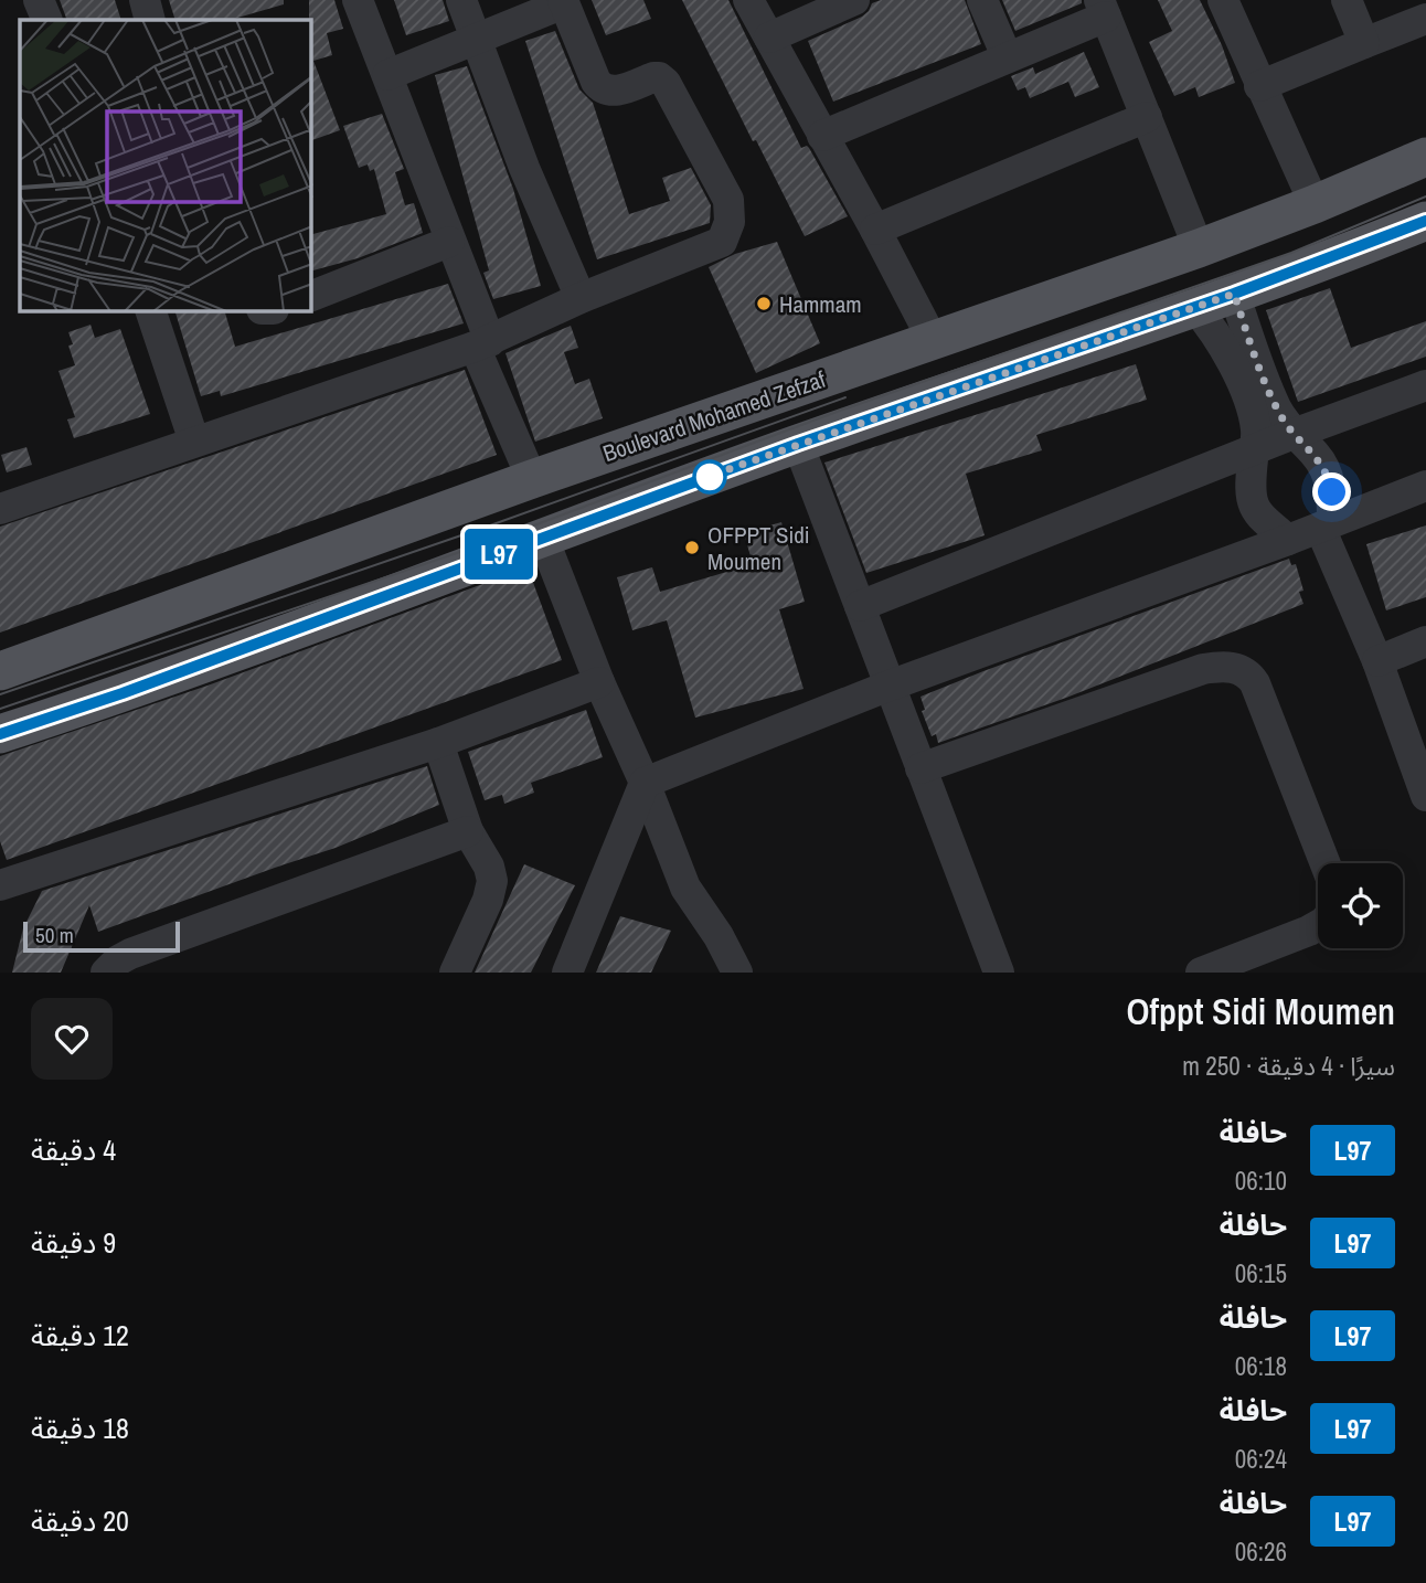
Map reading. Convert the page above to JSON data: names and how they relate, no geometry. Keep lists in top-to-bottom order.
{
  "streets": {
    "main road": ["Boulevard Mohamed Zefzaf"]
  },
  "places": ["Hammam", "OFPPT Sidi Moumen"],
  "lines": ["bus line L97"],
  "scale_bar": "50 m",
  "page": {
    "on_map": "L97",
    "scale": "50 m",
    "heading": ["Ofppt Sidi Moumen", "سيرًا · 4 دقيقة · 250 m"],
    "list": [
      {
        "mark": "L97",
        "name": "حافلة",
        "note": "06:10",
        "value": "4 دقيقة"
      },
      {
        "mark": "L97",
        "name": "حافلة",
        "note": "06:15",
        "value": "9 دقيقة"
      },
      {
        "mark": "L97",
        "name": "حافلة",
        "note": "06:18",
        "value": "12 دقيقة"
      },
      {
        "mark": "L97",
        "name": "حافلة",
        "note": "06:24",
        "value": "18 دقيقة"
      },
      {
        "mark": "L97",
        "name": "حافلة",
        "note": "06:26",
        "value": "20 دقيقة"
      }
    ]
  }
}
